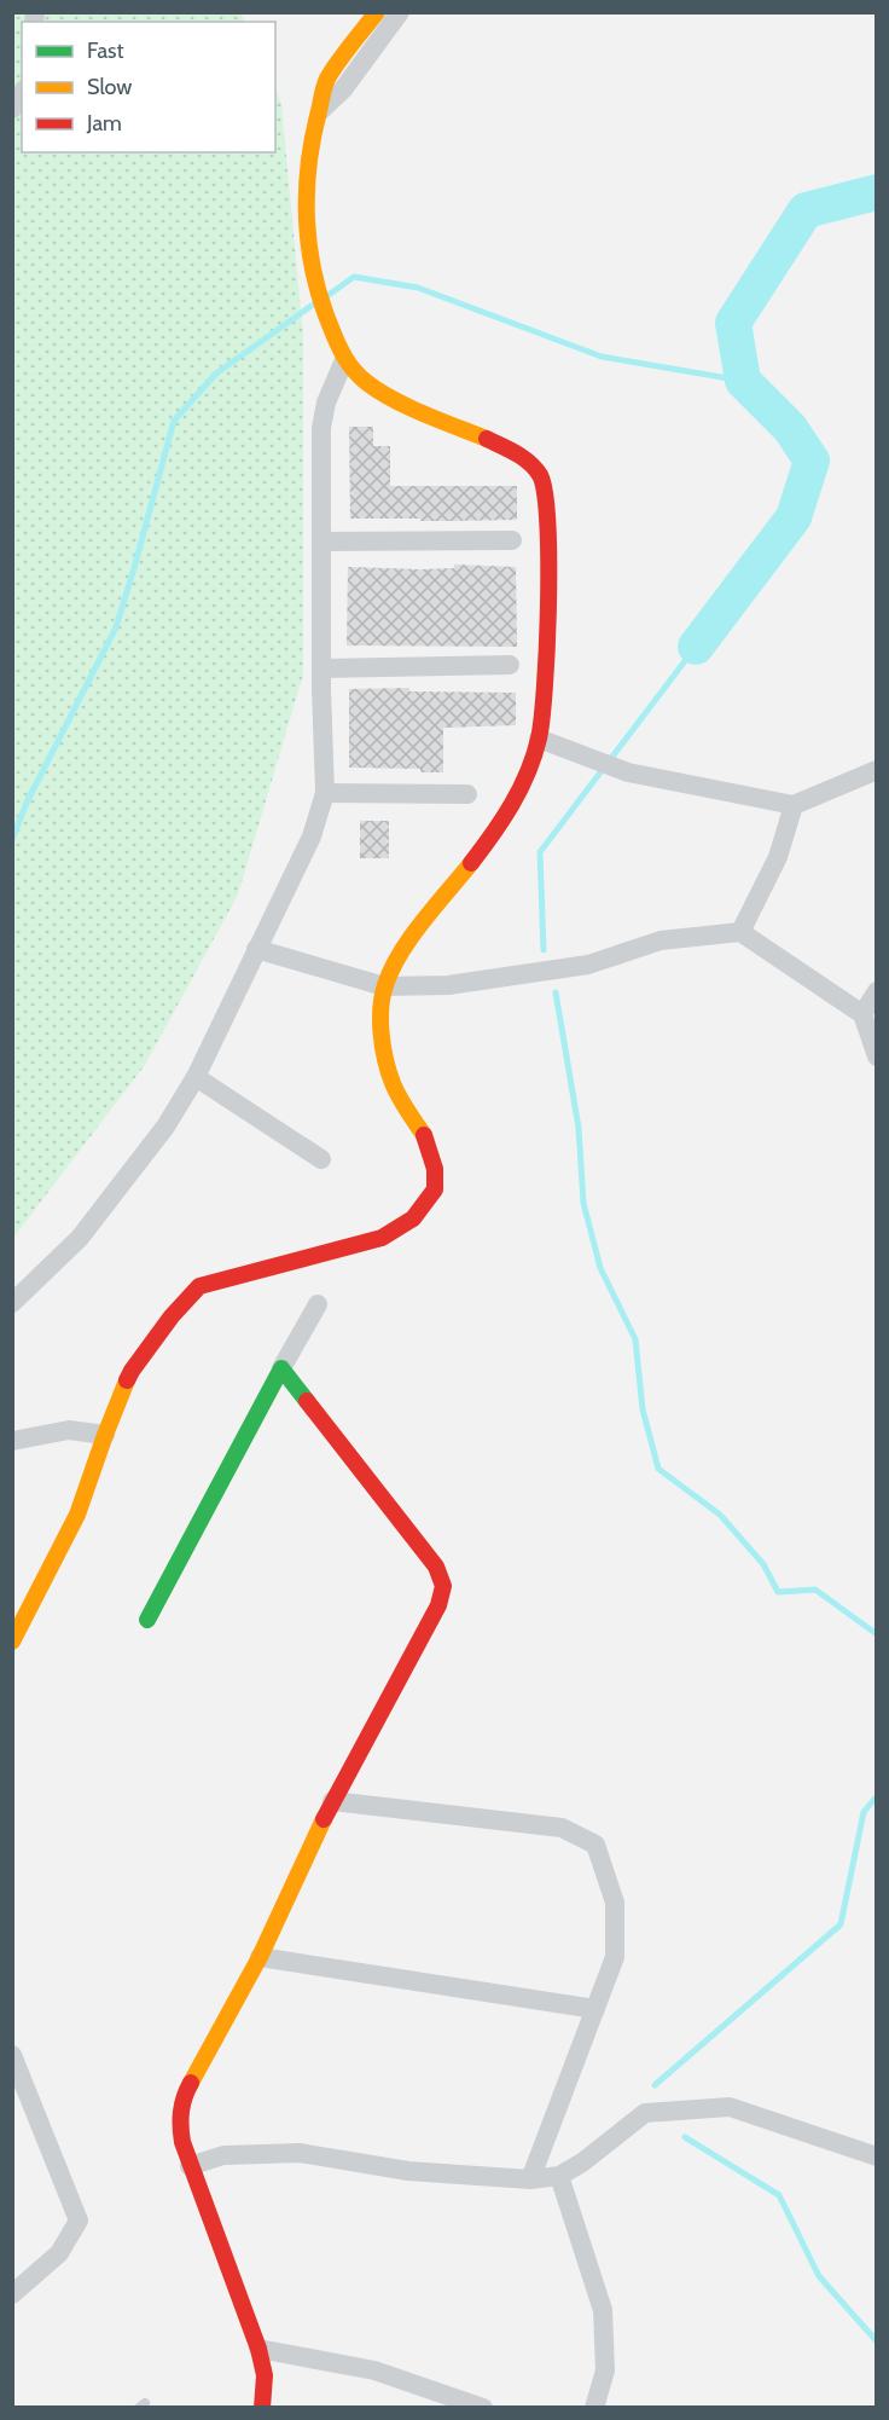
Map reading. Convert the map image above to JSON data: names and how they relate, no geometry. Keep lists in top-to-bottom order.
{
  "legend": ["Fast", "Slow", "Jam"]
}
